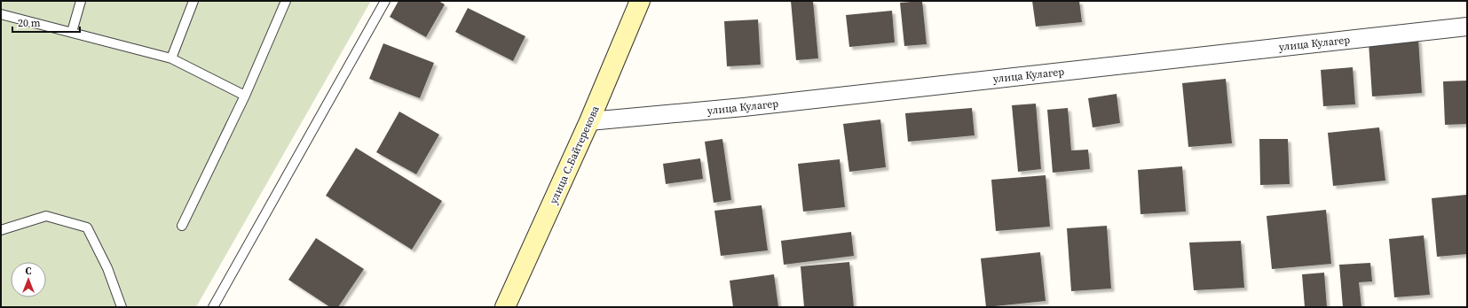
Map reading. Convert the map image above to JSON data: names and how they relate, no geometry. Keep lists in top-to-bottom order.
{
  "streets": {
    "main road": ["улица С.Байтерекова"],
    "street": ["улица Кулагер"]
  },
  "crossings": [
    ["улица Кулагер", "улица С.Байтерекова"]
  ],
  "scale_bar": "20 m",
  "north": "top"
}
